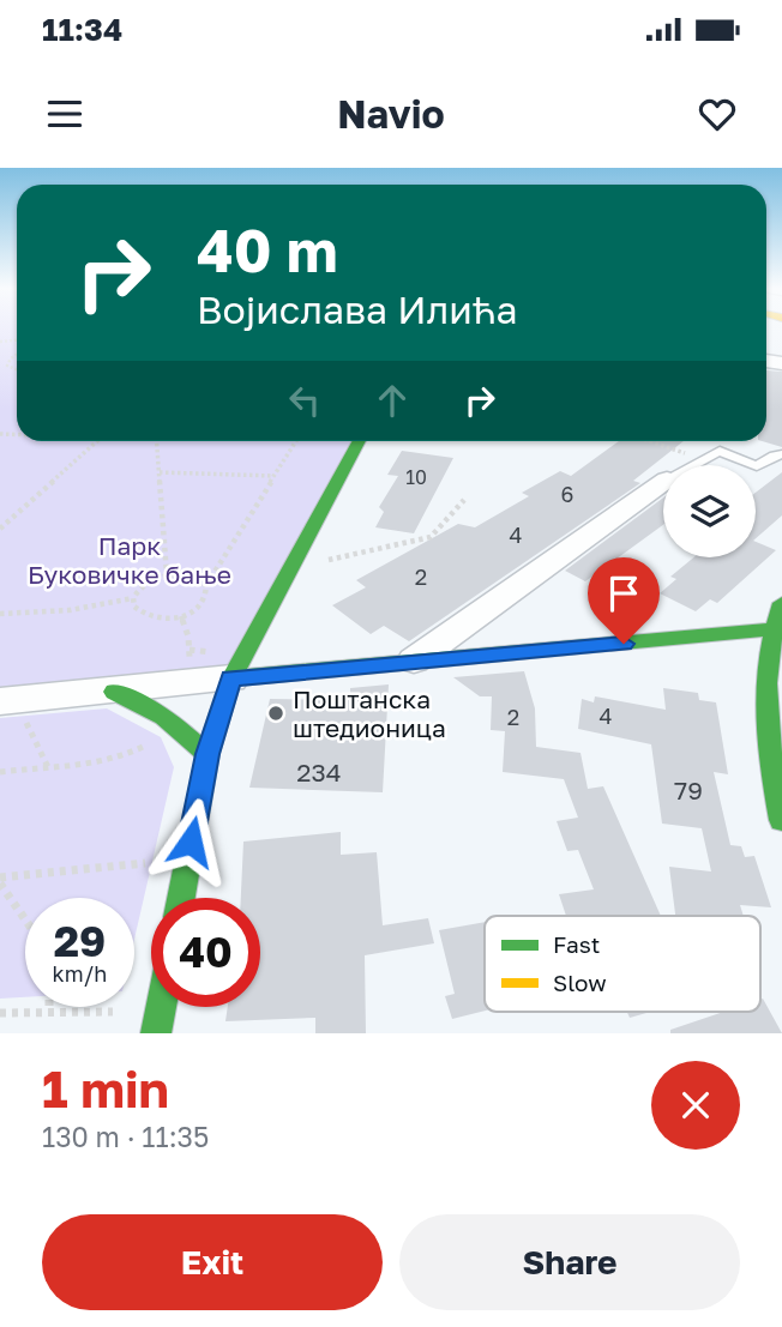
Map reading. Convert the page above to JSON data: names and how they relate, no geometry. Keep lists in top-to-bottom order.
{
  "parks": ["Парк Буковичке бање"],
  "places": ["Поштанска штедионица"],
  "house_numbers": [
    "10",
    "6",
    "4",
    "2",
    "4",
    "2",
    "234",
    "79"
  ],
  "legend": ["Fast", "Slow"],
  "page": {
    "status": "11:34",
    "header": "Navio",
    "turn": ["40 m", "Војислава Илића"],
    "speed": "29 km/h",
    "limit": "40",
    "heading": ["1 min", "130 m · 11:35"],
    "buttons": ["Exit", "Share"]
  }
}
